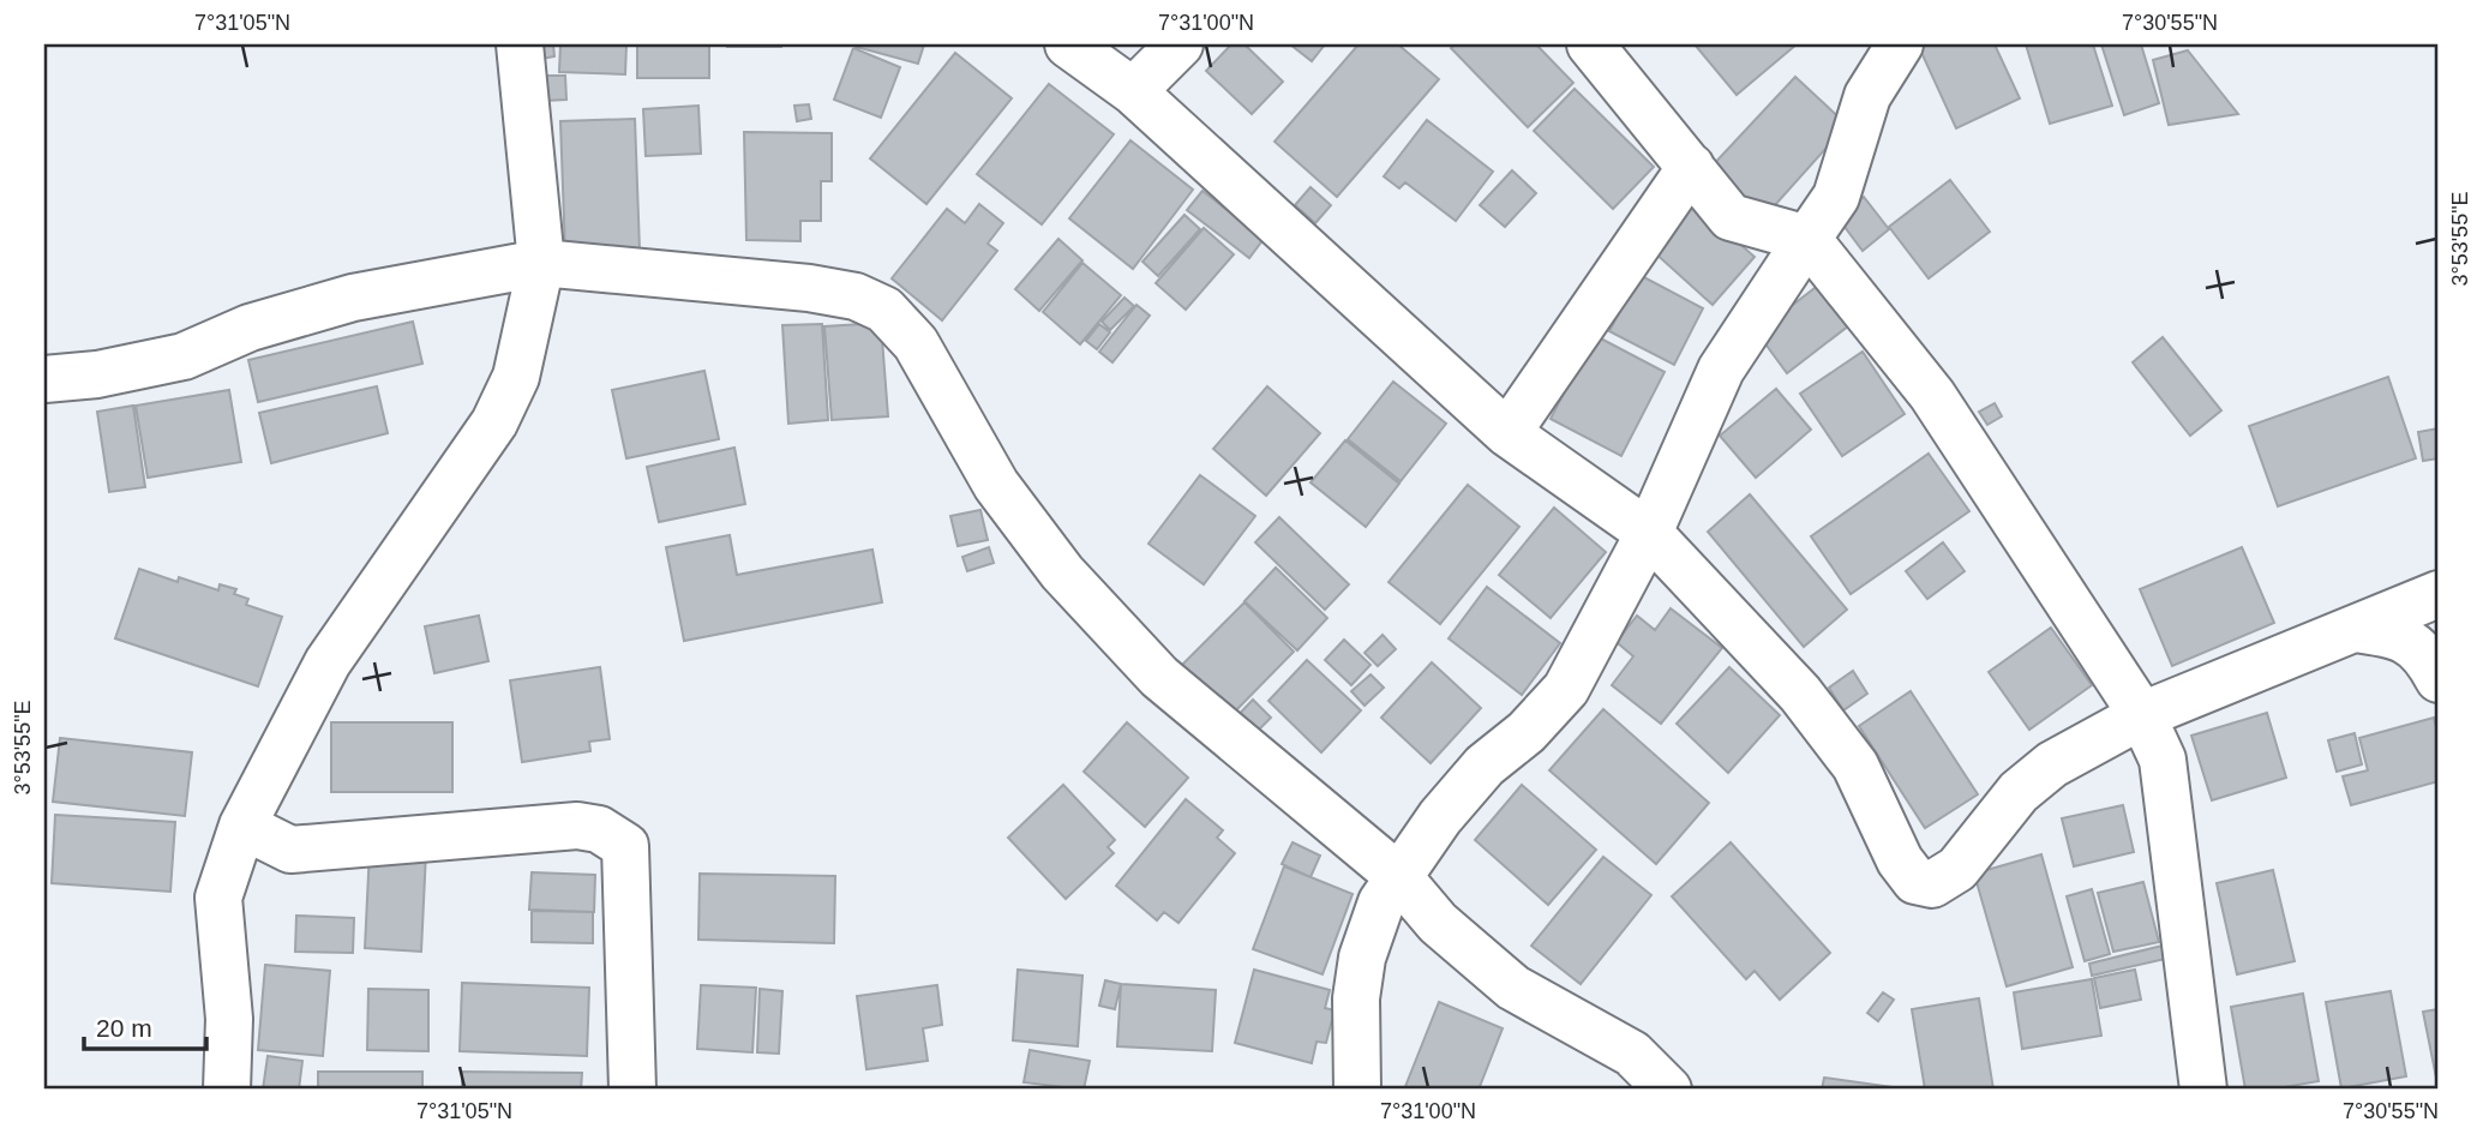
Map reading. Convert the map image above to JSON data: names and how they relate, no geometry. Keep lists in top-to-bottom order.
{
  "scale_bar": "20 m",
  "coordinates": [
    "7°31'05\"N",
    "7°31'00\"N",
    "7°30'55\"N",
    "3°53'55\"E"
  ]
}
